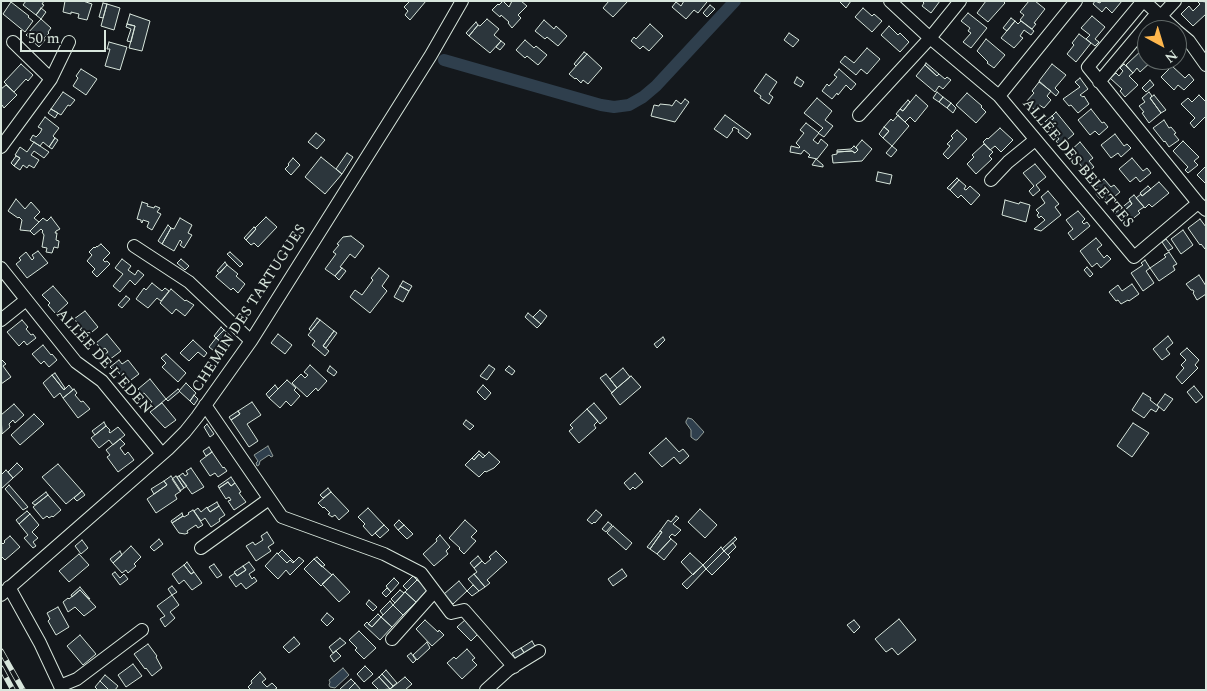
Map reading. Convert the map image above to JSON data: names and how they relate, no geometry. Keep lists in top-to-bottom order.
{
  "streets": {
    "street": ["ALLÉE DES BELETTES", "CHEMIN DES TARTUGUES", "ALLÉE DE L'EDEN"]
  },
  "crossings": [
    ["CHEMIN DES TARTUGUES", "ALLÉE DE L'EDEN"]
  ],
  "scale_bar": "50 m",
  "north": "bottom right"
}
